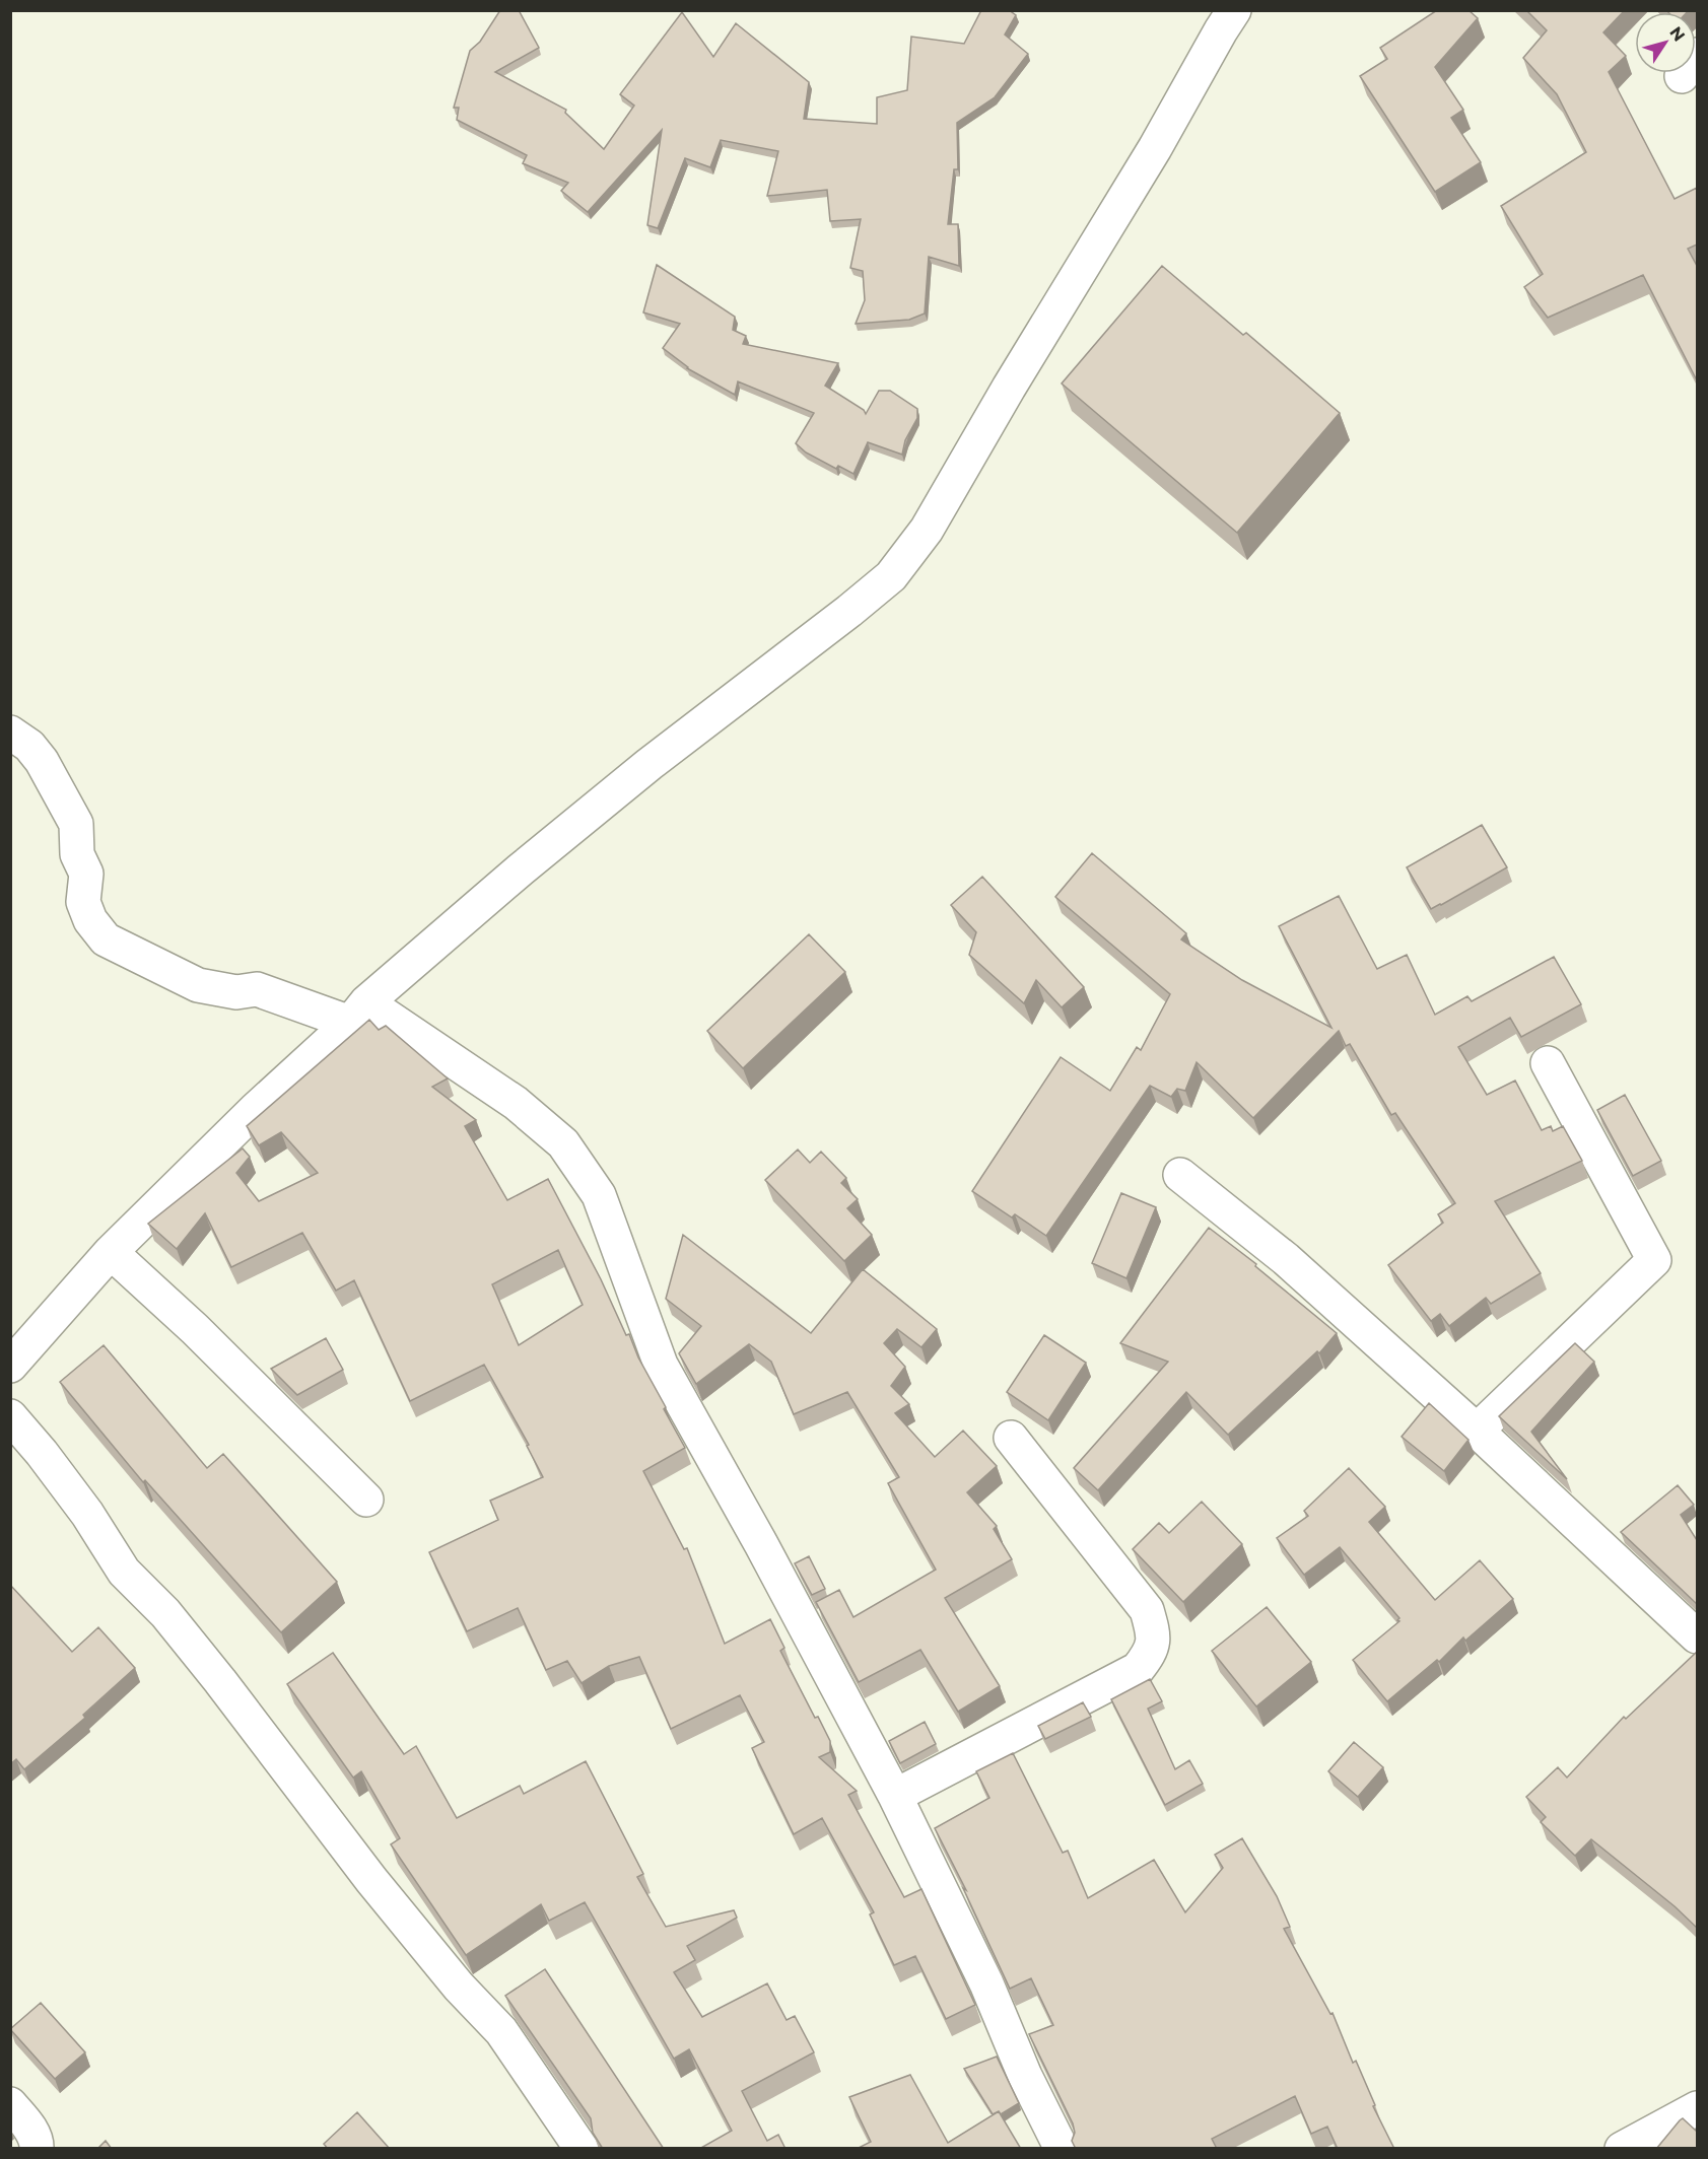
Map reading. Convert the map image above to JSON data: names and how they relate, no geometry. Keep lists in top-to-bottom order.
{
  "north": "top right"
}
